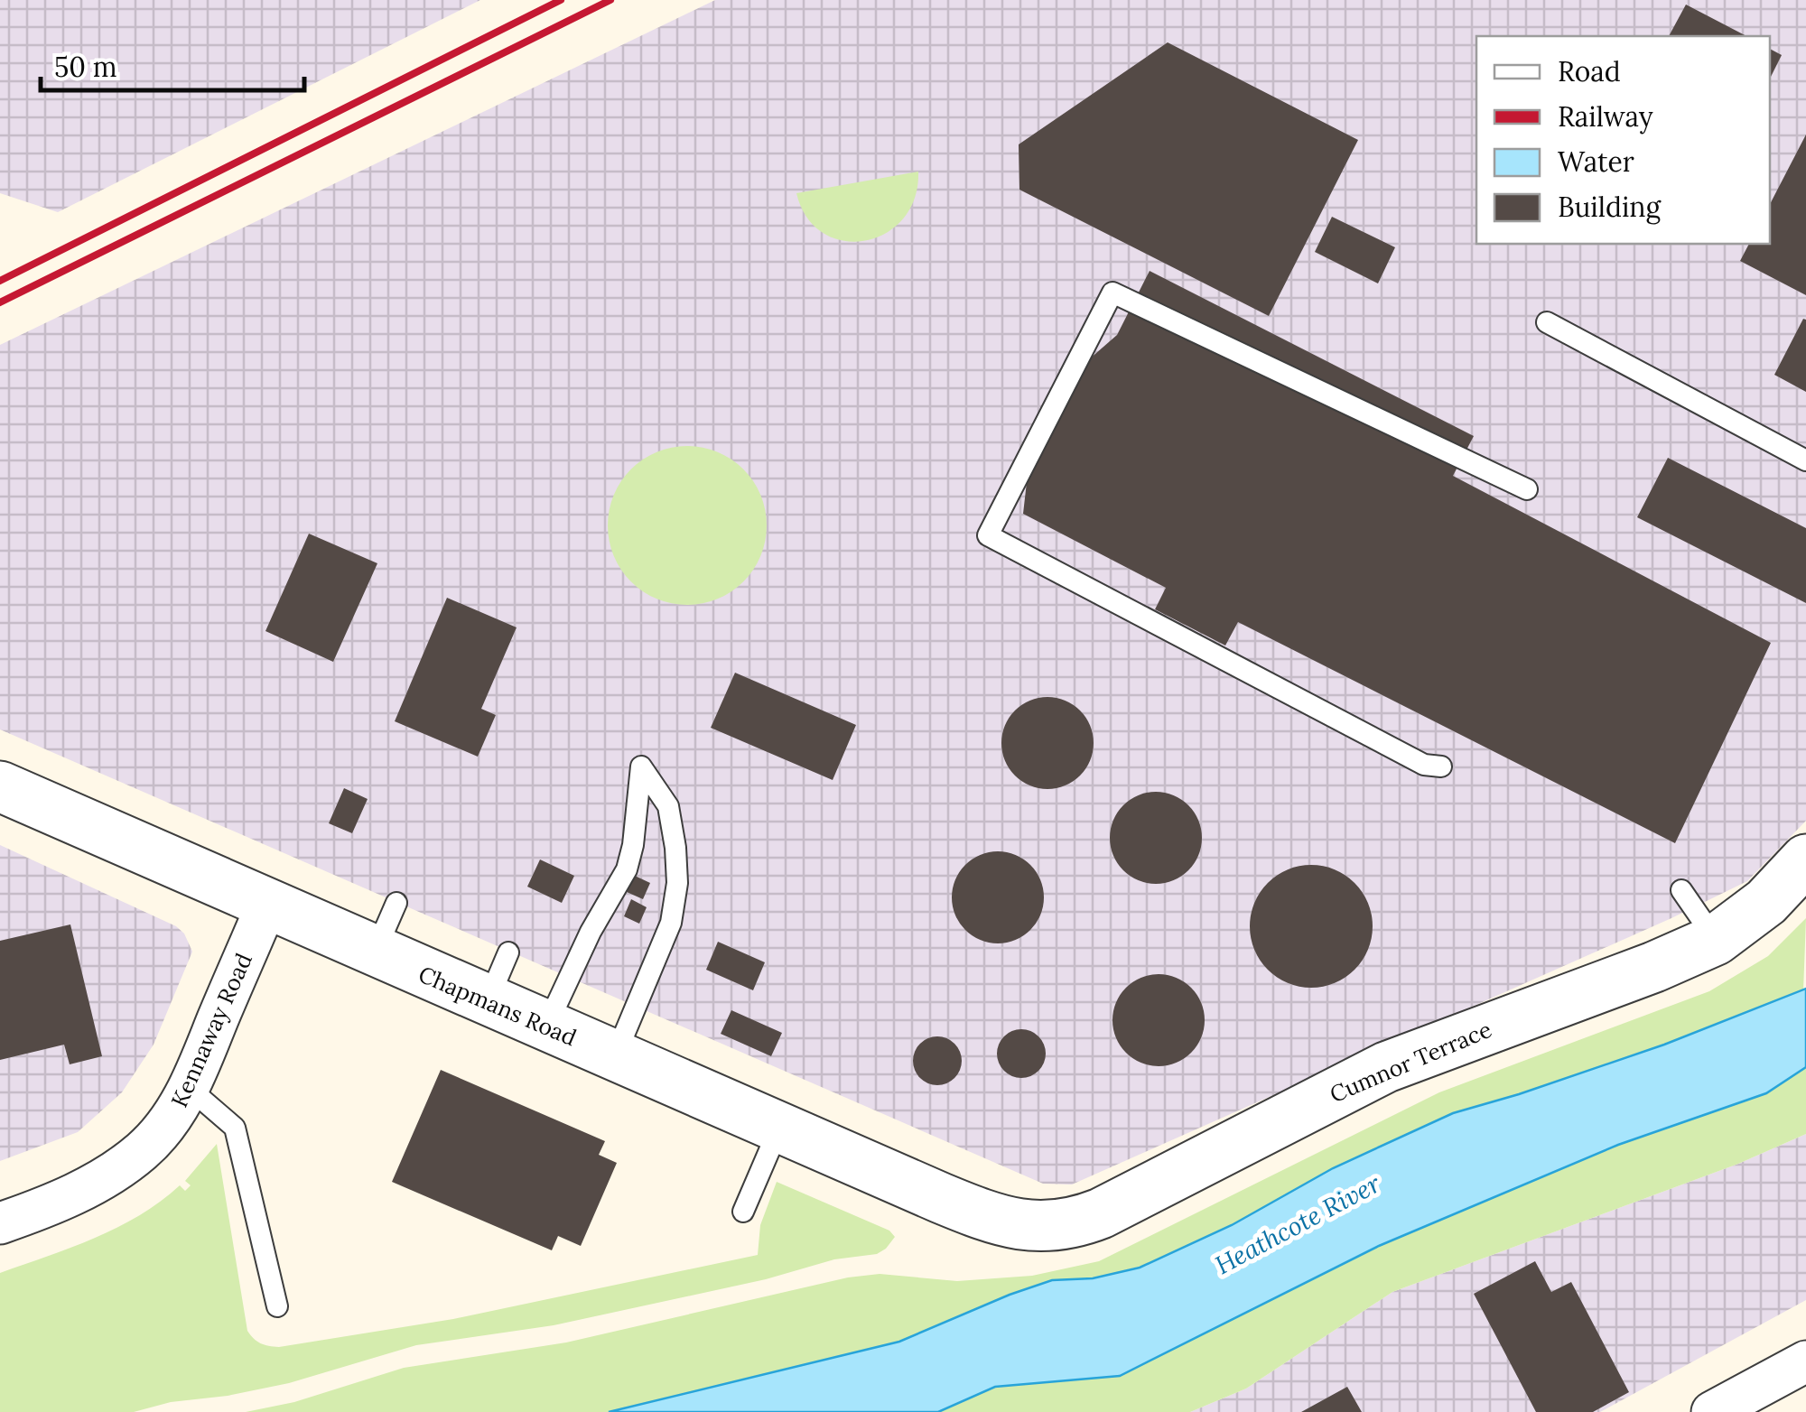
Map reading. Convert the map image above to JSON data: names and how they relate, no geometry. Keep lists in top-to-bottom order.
{
  "streets": {
    "street": ["Chapmans Road", "Kennaway Road", "Cumnor Terrace"]
  },
  "crossings": [
    ["Chapmans Road", "Kennaway Road"],
    ["Chapmans Road", "Cumnor Terrace"]
  ],
  "water": ["Heathcote River"],
  "legend": [
    "Road",
    "Railway",
    "Water",
    "Building"
  ],
  "scale_bar": "50 m"
}
